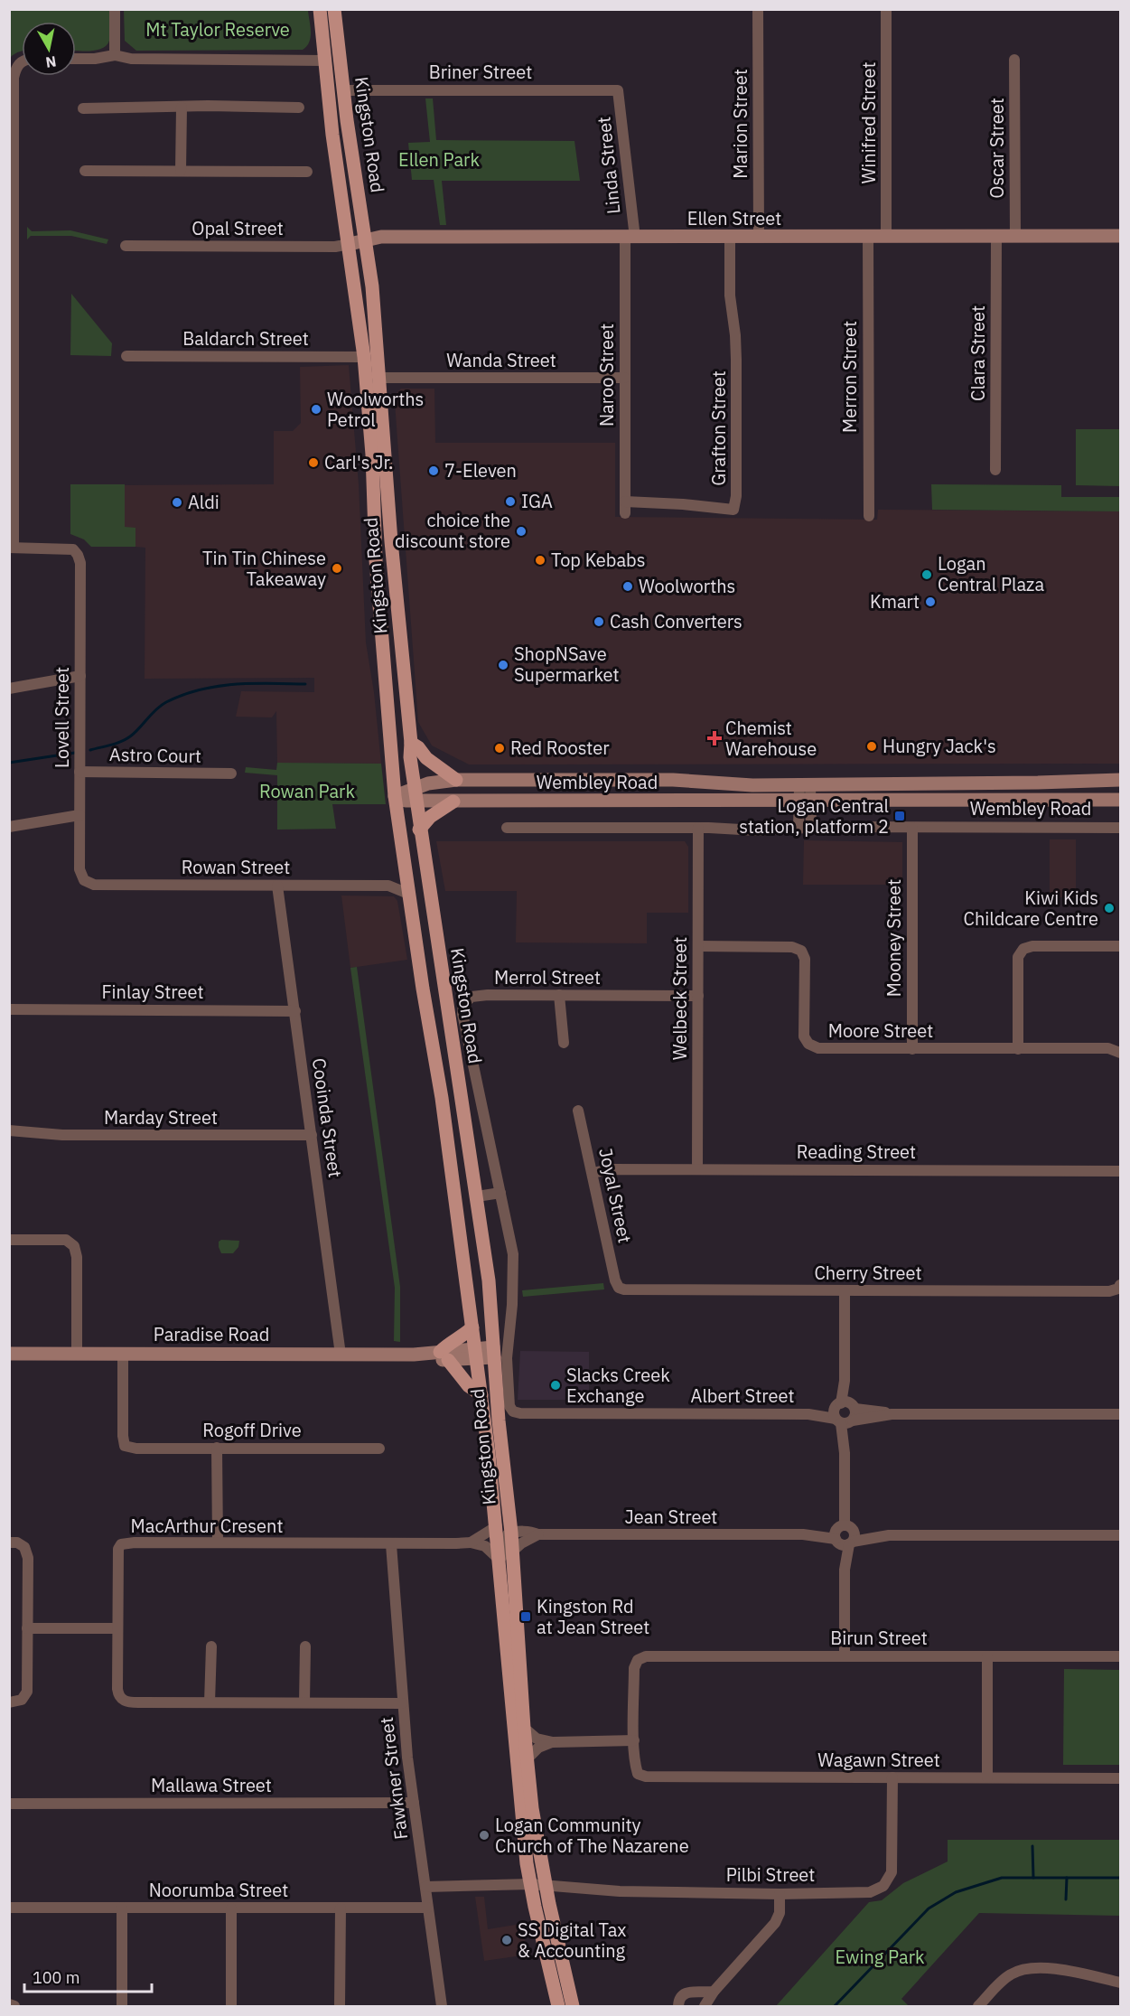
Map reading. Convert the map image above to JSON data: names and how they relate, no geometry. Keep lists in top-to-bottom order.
{
  "streets": {
    "main road": [
      "Kingston Road",
      "Ellen Street",
      "Wembley Road",
      "Paradise Road"
    ],
    "street": [
      "Briner Street",
      "Winifred Street",
      "Marion Street",
      "Oscar Street",
      "Linda Street",
      "Opal Street",
      "Baldarch Street",
      "Clara Street",
      "Wanda Street",
      "Naroo Street",
      "Merron Street",
      "Grafton Street",
      "Lovell Street",
      "Astro Court",
      "Rowan Street",
      "Mooney Street",
      "Merrol Street",
      "Finlay Street",
      "Welbeck Street",
      "Moore Street",
      "Marday Street",
      "Cooinda Street",
      "Reading Street",
      "Joyal Street",
      "Cherry Street",
      "Albert Street",
      "Rogoff Drive",
      "Jean Street",
      "MacArthur Cresent",
      "Birun Street",
      "Wagawn Street",
      "Fawkner Street",
      "Mallawa Street",
      "Pilbi Street",
      "Noorumba Street"
    ]
  },
  "crossings": [
    ["Briner Street", "Kingston Road"],
    ["Briner Street", "Linda Street"],
    ["Winifred Street", "Ellen Street"],
    ["Marion Street", "Ellen Street"],
    ["Kingston Road", "Ellen Street"],
    ["Kingston Road", "Opal Street"],
    ["Kingston Road", "Baldarch Street"],
    ["Kingston Road", "Wanda Street"],
    ["Kingston Road", "Wembley Road"],
    ["Kingston Road", "Rowan Street"],
    ["Kingston Road", "Paradise Road"],
    ["Kingston Road", "Jean Street"],
    ["Kingston Road", "MacArthur Cresent"],
    ["Kingston Road", "Pilbi Street"],
    ["Oscar Street", "Ellen Street"],
    ["Linda Street", "Ellen Street"],
    ["Linda Street", "Naroo Street"],
    ["Ellen Street", "Opal Street"],
    ["Ellen Street", "Clara Street"],
    ["Ellen Street", "Naroo Street"],
    ["Ellen Street", "Merron Street"],
    ["Ellen Street", "Grafton Street"],
    ["Wanda Street", "Naroo Street"],
    ["Naroo Street", "Grafton Street"],
    ["Lovell Street", "Astro Court"],
    ["Lovell Street", "Rowan Street"],
    ["Wembley Road", "Mooney Street"],
    ["Wembley Road", "Welbeck Street"],
    ["Rowan Street", "Cooinda Street"],
    ["Mooney Street", "Moore Street"],
    ["Merrol Street", "Welbeck Street"],
    ["Merrol Street", "Albert Street"],
    ["Finlay Street", "Cooinda Street"],
    ["Welbeck Street", "Moore Street"],
    ["Welbeck Street", "Reading Street"],
    ["Marday Street", "Cooinda Street"],
    ["Cooinda Street", "Paradise Road"],
    ["Reading Street", "Joyal Street"],
    ["Joyal Street", "Cherry Street"],
    ["Paradise Road", "Rogoff Drive"],
    ["MacArthur Cresent", "Fawkner Street"],
    ["Birun Street", "Wagawn Street"],
    ["Wagawn Street", "Pilbi Street"],
    ["Fawkner Street", "Mallawa Street"],
    ["Fawkner Street", "Pilbi Street"],
    ["Fawkner Street", "Noorumba Street"]
  ],
  "parks": [
    "Mt Taylor Reserve",
    "Ellen Park",
    "Rowan Park",
    "Ewing Park"
  ],
  "places": {
    "other": [
      "Woolworths Petrol",
      "Carl's Jr.",
      "7-Eleven",
      "IGA",
      "Aldi",
      "choice the discount store",
      "Top Kebabs",
      "Tin Tin Chinese Takeaway",
      "Logan Central Plaza",
      "Woolworths",
      "Kmart",
      "Cash Converters",
      "ShopNSave Supermarket",
      "Hungry Jack's",
      "Red Rooster",
      "Kiwi Kids Childcare Centre",
      "Slacks Creek Exchange",
      "Logan Community Church of The Nazarene",
      "SS Digital Tax & Accounting"
    ],
    "health": ["Chemist Warehouse"],
    "transit": ["Logan Central station, platform 2", "Kingston Rd at Jean Street"]
  },
  "scale_bar": "100 m",
  "north": "bottom"
}
